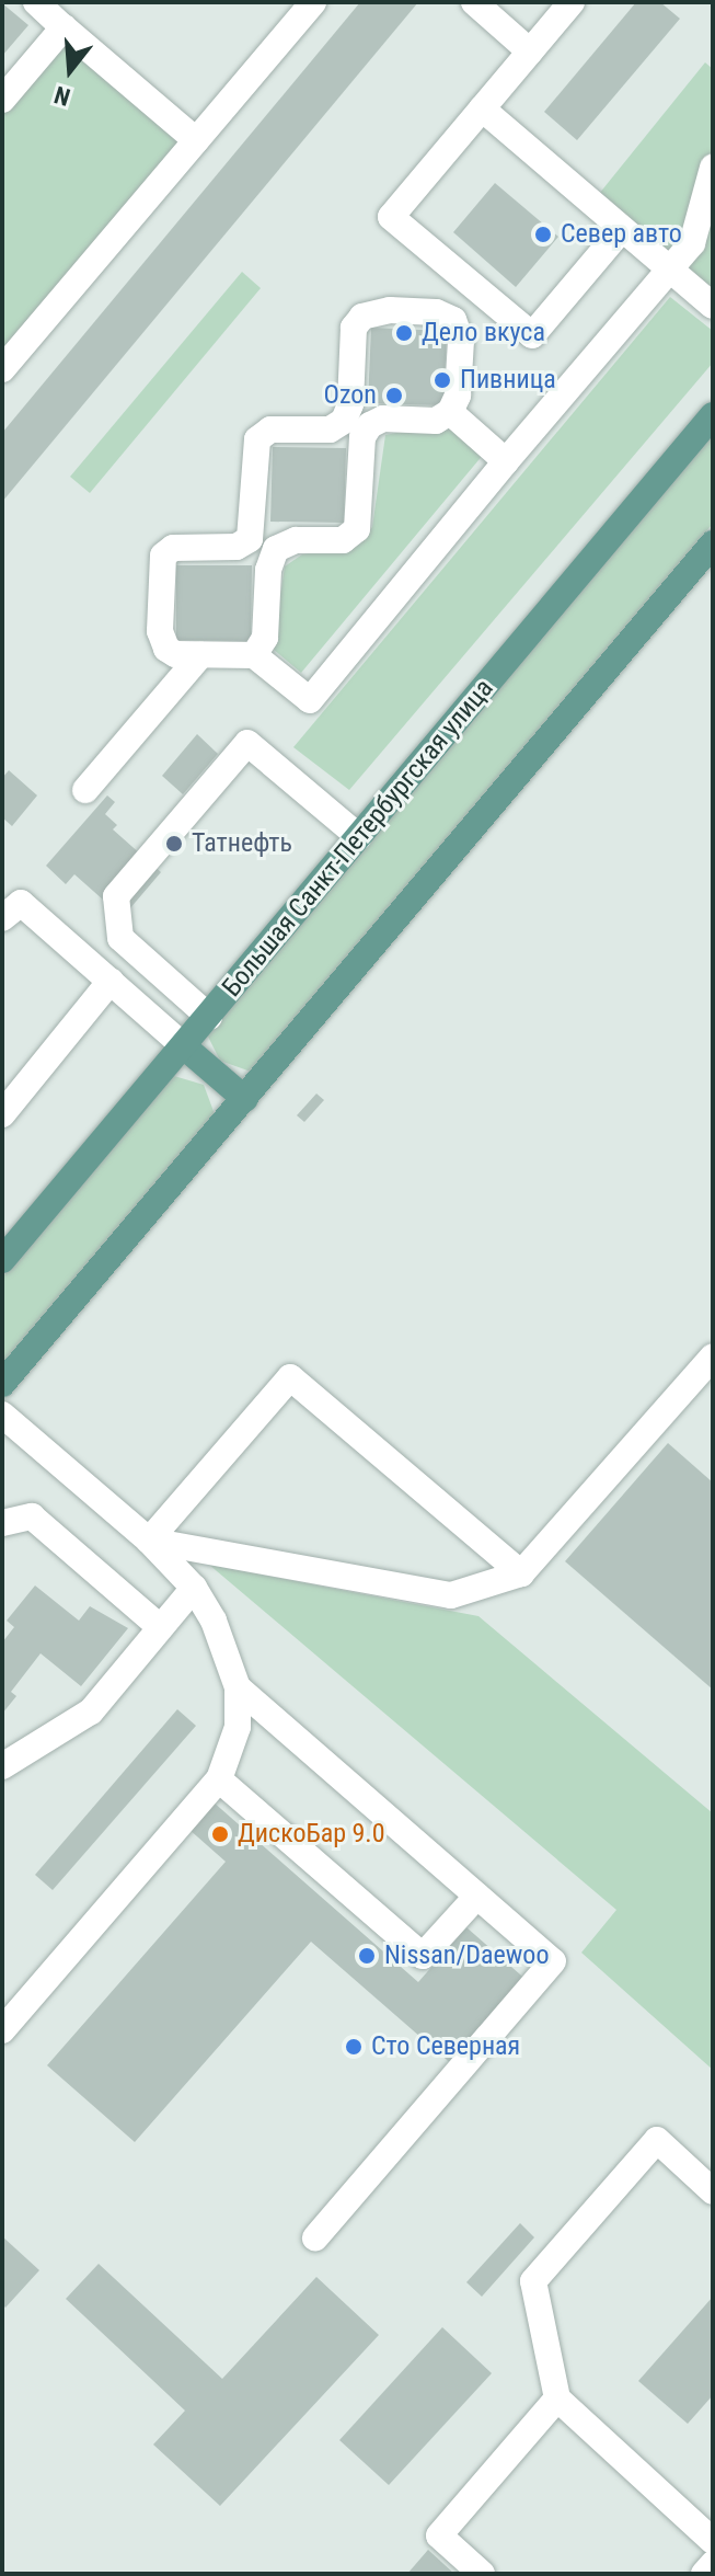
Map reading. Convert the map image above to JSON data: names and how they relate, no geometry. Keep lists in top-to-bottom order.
{
  "streets": {
    "main road": ["Большая Санкт-Петербургская улица"]
  },
  "places": [
    "Север авто",
    "Дело вкуса",
    "Пивница",
    "Ozon",
    "Татнефть",
    "ДискоБар 9.0",
    "Nissan/Daewoo",
    "Сто Северная"
  ],
  "north": "bottom"
}
